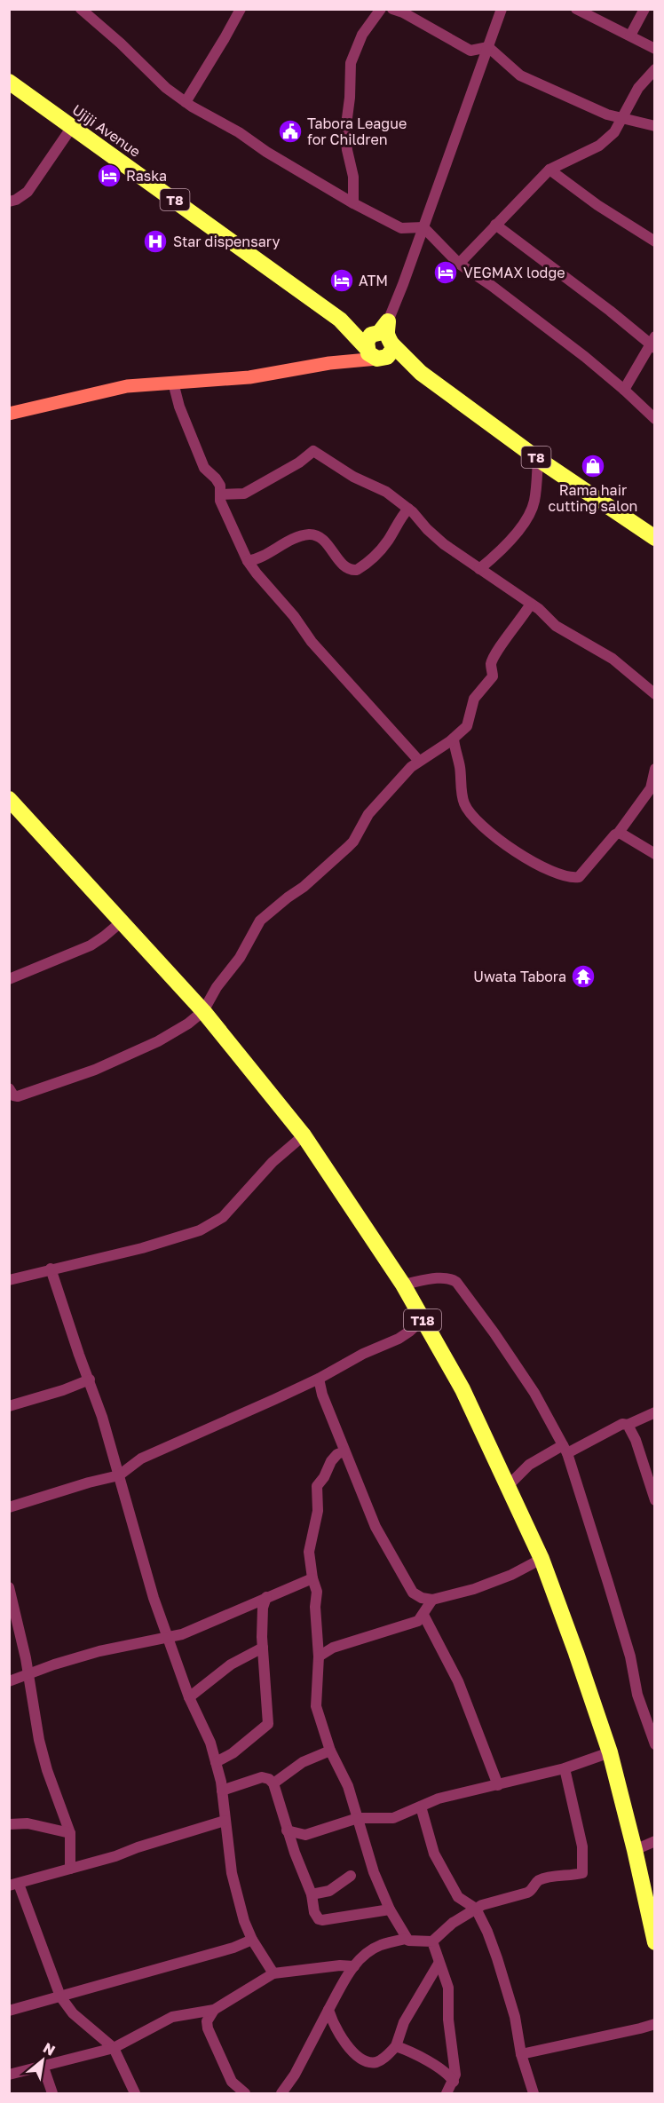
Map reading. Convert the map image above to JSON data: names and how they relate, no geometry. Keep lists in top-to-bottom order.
{
  "streets": {
    "highway": ["Ujiji Avenue", "T8", "T18"]
  },
  "crossings": [
    ["Ujiji Avenue", "T8"]
  ],
  "places": {
    "public building": ["Tabora League for Children"],
    "hotel": ["Raska", "VEGMAX lodge", "ATM"],
    "hospital": ["Star dispensary"],
    "shop": ["Rama hair cutting salon"],
    "temple": ["Uwata Tabora"]
  },
  "north": "top right"
}
